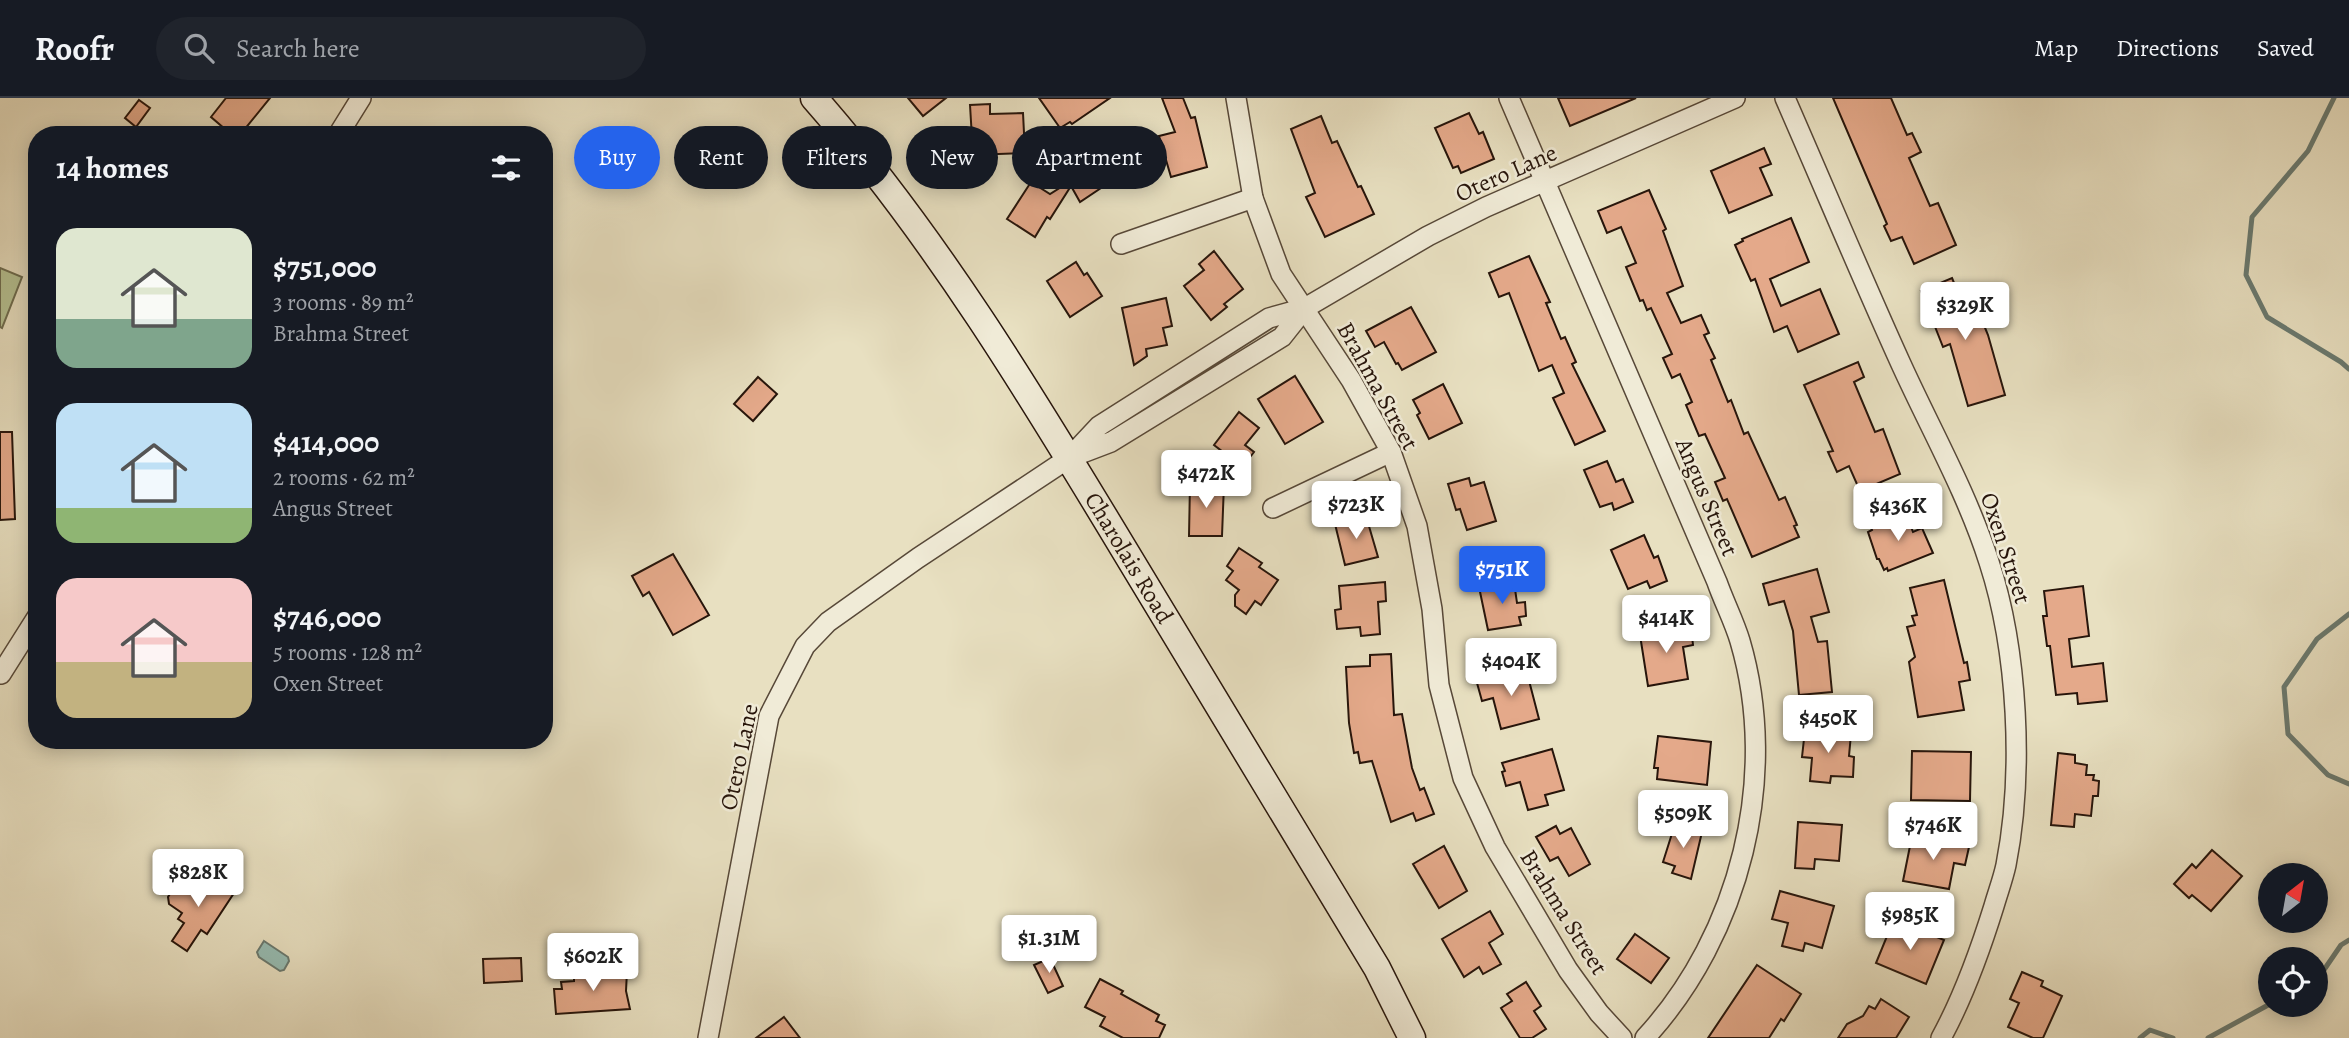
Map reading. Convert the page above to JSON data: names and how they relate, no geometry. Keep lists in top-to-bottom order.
{
  "streets": {
    "street": [
      "Otero Lane",
      "Brahma Street",
      "Angus Street",
      "Oxen Street",
      "Charolais Road"
    ]
  },
  "crossings": [
    ["Otero Lane", "Brahma Street"],
    ["Otero Lane", "Angus Street"],
    ["Otero Lane", "Charolais Road"]
  ],
  "north": "top right",
  "page": {
    "header": "Roofr",
    "search": "Search here",
    "nav": ["Map", "Directions", "Saved"],
    "chip": [
      "Buy",
      "Rent",
      "Filters",
      "New",
      "Apartment"
    ],
    "heading": "14 homes",
    "list": [
      {
        "name": "$751,000",
        "note": "3 rooms · 89 m² · Brahma Street"
      },
      {
        "name": "$414,000",
        "note": "2 rooms · 62 m² · Angus Street"
      },
      {
        "name": "$746,000",
        "note": "5 rooms · 128 m² · Oxen Street"
      }
    ],
    "price": [
      "$329K",
      "$472K",
      "$723K",
      "$436K",
      "$751K",
      "$414K",
      "$404K",
      "$450K",
      "$509K",
      "$746K",
      "$828K",
      "$985K",
      "$1.31M",
      "$602K"
    ]
  }
}
